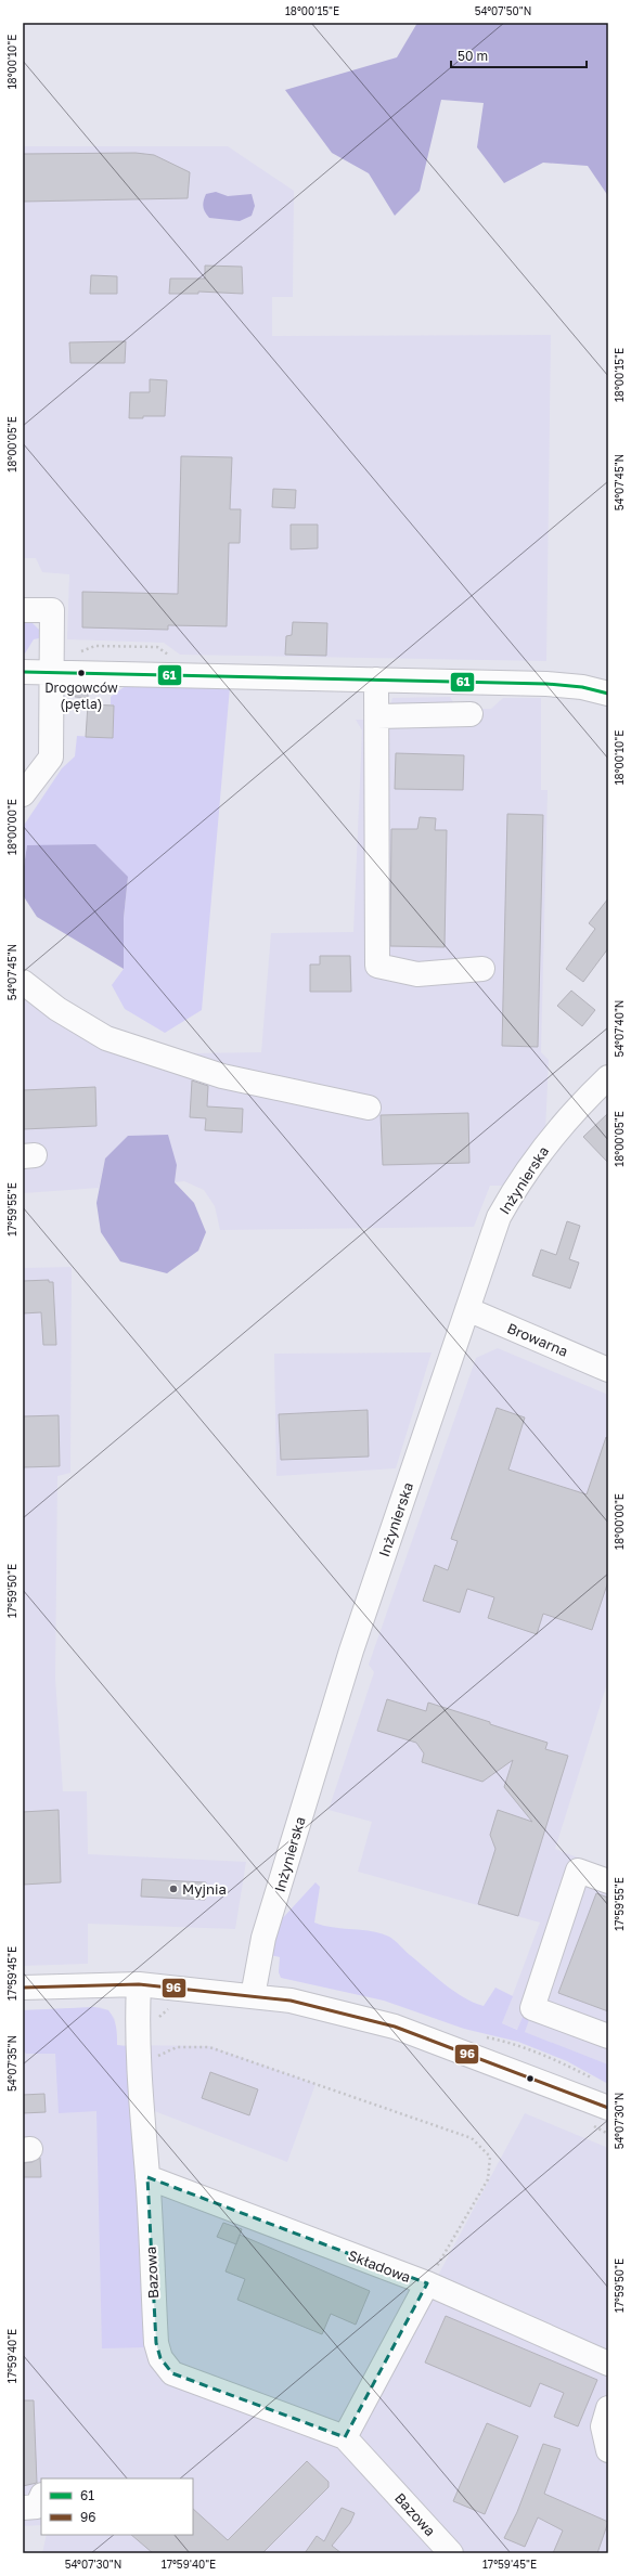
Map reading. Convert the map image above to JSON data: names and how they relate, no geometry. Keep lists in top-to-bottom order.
{
  "streets": {
    "street": [
      "Inżynierska",
      "Browarna",
      "Składowa",
      "Bazowa"
    ]
  },
  "crossings": [
    ["Inżynierska", "Browarna"],
    ["Składowa", "Bazowa"]
  ],
  "places": ["Drogowców (pętla)", "Myjnia"],
  "lines": ["transit line 61", "transit line 96"],
  "legend": ["61", "96"],
  "scale_bar": "50 m",
  "coordinates": [
    "18°00'15\"E",
    "54°07'50\"N",
    "18°00'10\"E",
    "18°00'05\"E",
    "54°07'45\"N",
    "18°00'00\"E",
    "54°07'40\"N",
    "17°59'55\"E",
    "17°59'50\"E",
    "17°59'45\"E",
    "54°07'35\"N",
    "54°07'30\"N",
    "17°59'40\"E"
  ]
}
